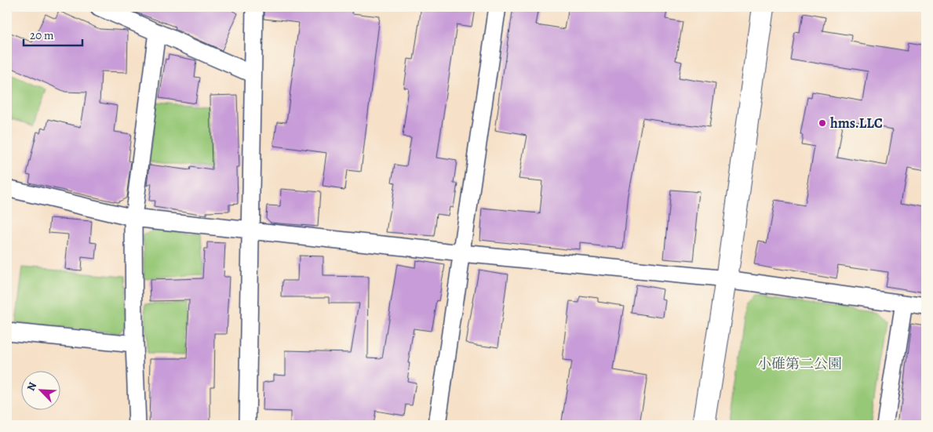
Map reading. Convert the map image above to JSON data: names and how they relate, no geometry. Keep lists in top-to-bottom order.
{
  "parks": ["小碓第二公園"],
  "places": ["hms.LLC"],
  "scale_bar": "20 m",
  "north": "top left"
}
